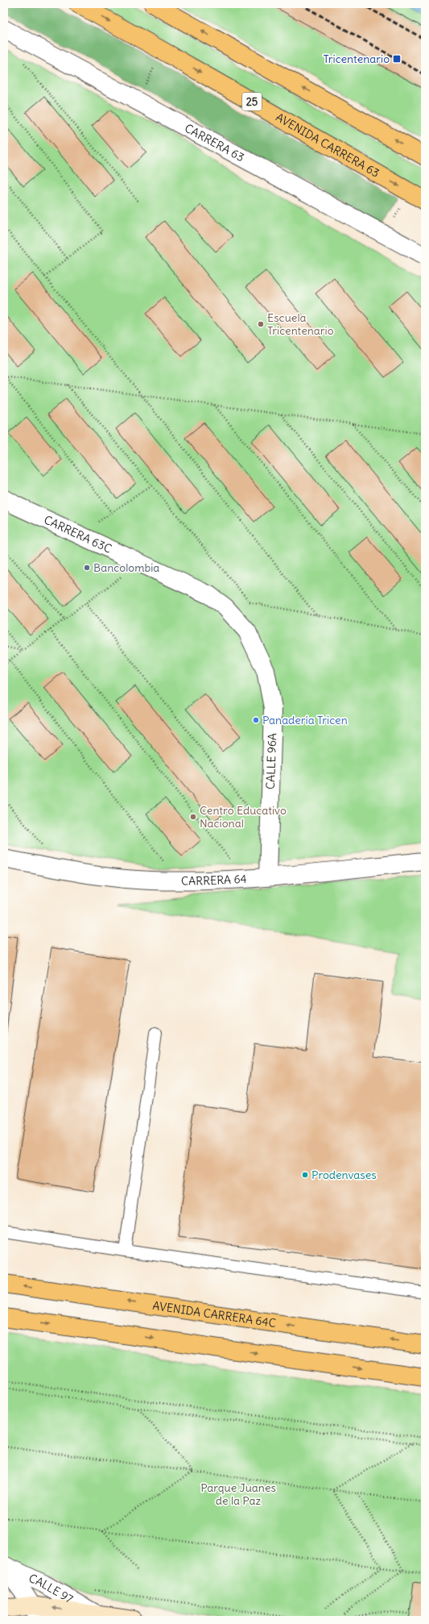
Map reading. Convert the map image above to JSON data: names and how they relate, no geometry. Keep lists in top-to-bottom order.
{
  "streets": {
    "main road": ["25", "AVENIDA CARRERA 63", "AVENIDA CARRERA 64C"],
    "street": [
      "CARRERA 63",
      "CARRERA 63C",
      "CALLE 96A",
      "CARRERA 64",
      "CALLE 97"
    ]
  },
  "crossings": [
    ["CARRERA 63C", "CALLE 96A"],
    ["CALLE 96A", "CARRERA 64"]
  ],
  "parks": ["Parque Juanes de la Paz"],
  "places": {
    "transit": ["Tricentenario"],
    "other": [
      "Escuela Tricentenario",
      "Bancolombia",
      "Panadería Tricen",
      "Centro Educativo Nacional",
      "Prodenvases"
    ]
  }
}
